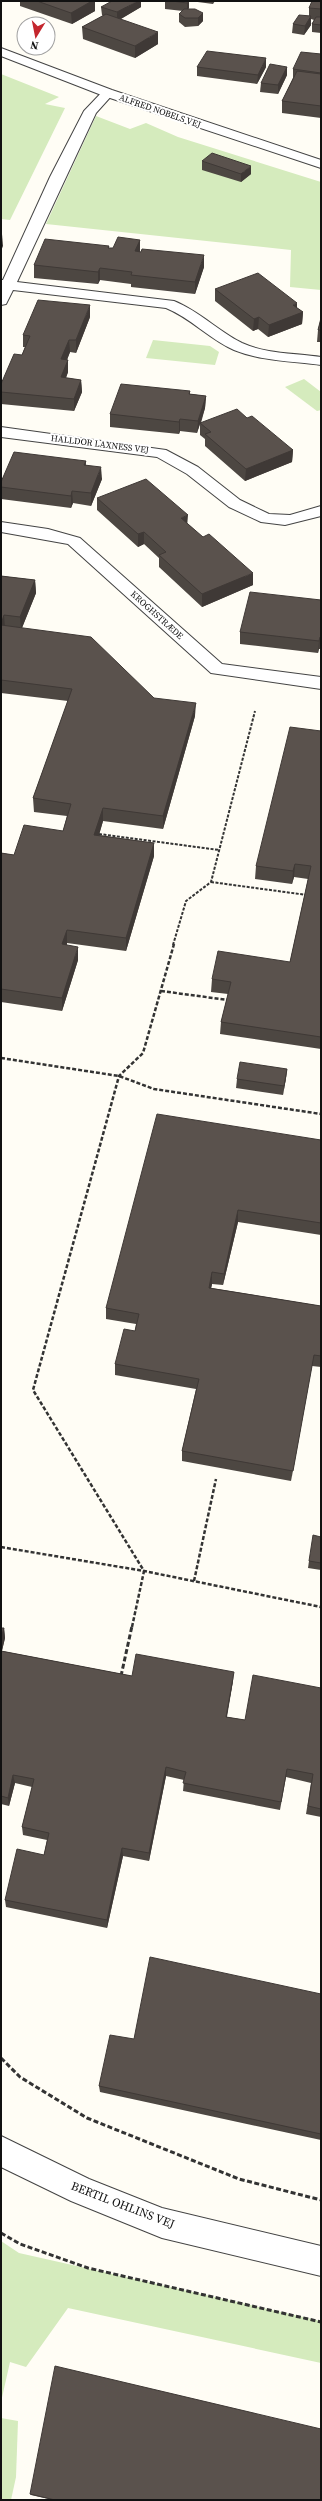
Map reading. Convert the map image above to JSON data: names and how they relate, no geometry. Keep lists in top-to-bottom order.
{
  "streets": {
    "street": [
      "ALFRED NOBELS VEJ",
      "HALLDOR LAXNESS VEJ",
      "KROGHSTRÆDE",
      "BERTIL OHLINS VEJ"
    ]
  },
  "north": "bottom"
}
